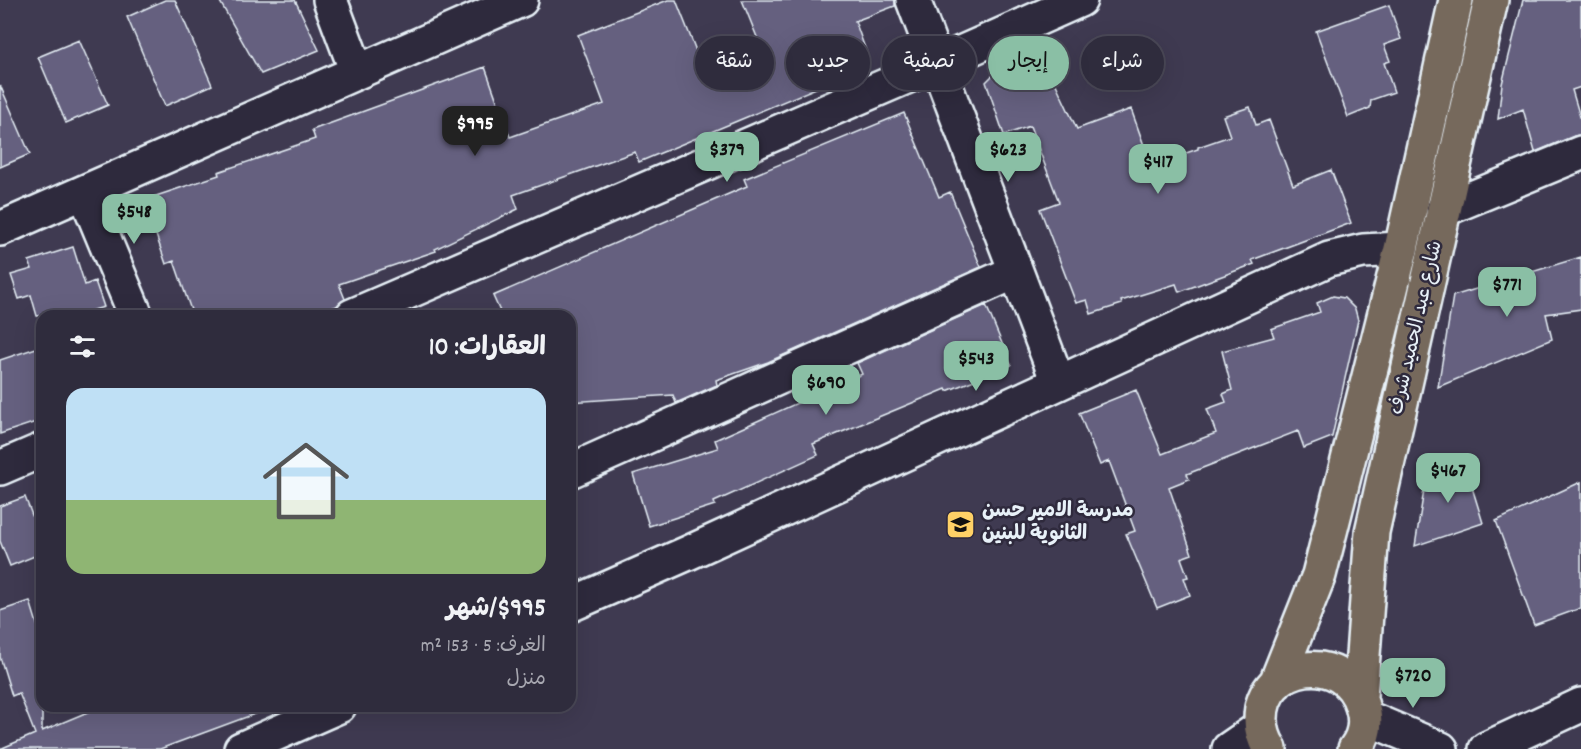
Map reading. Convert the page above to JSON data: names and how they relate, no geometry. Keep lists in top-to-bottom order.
{
  "streets": {
    "main road": ["شارع عبد الحميد شرف"]
  },
  "places": {
    "school or university": ["مدرسة الامير حسن الثانوية للبنين"]
  },
  "page": {
    "chip": [
      "شراء",
      "إيجار",
      "تصفية",
      "جديد",
      "شقة"
    ],
    "price": [
      "$995",
      "$379",
      "$623",
      "$417",
      "$548",
      "$771",
      "$543",
      "$690",
      "$467",
      "$720"
    ],
    "heading": "العقارات: 10",
    "list": [
      {
        "name": "$995/شهر",
        "note": "الغرف: 5 · 153 m² · منزل"
      }
    ]
  }
}
